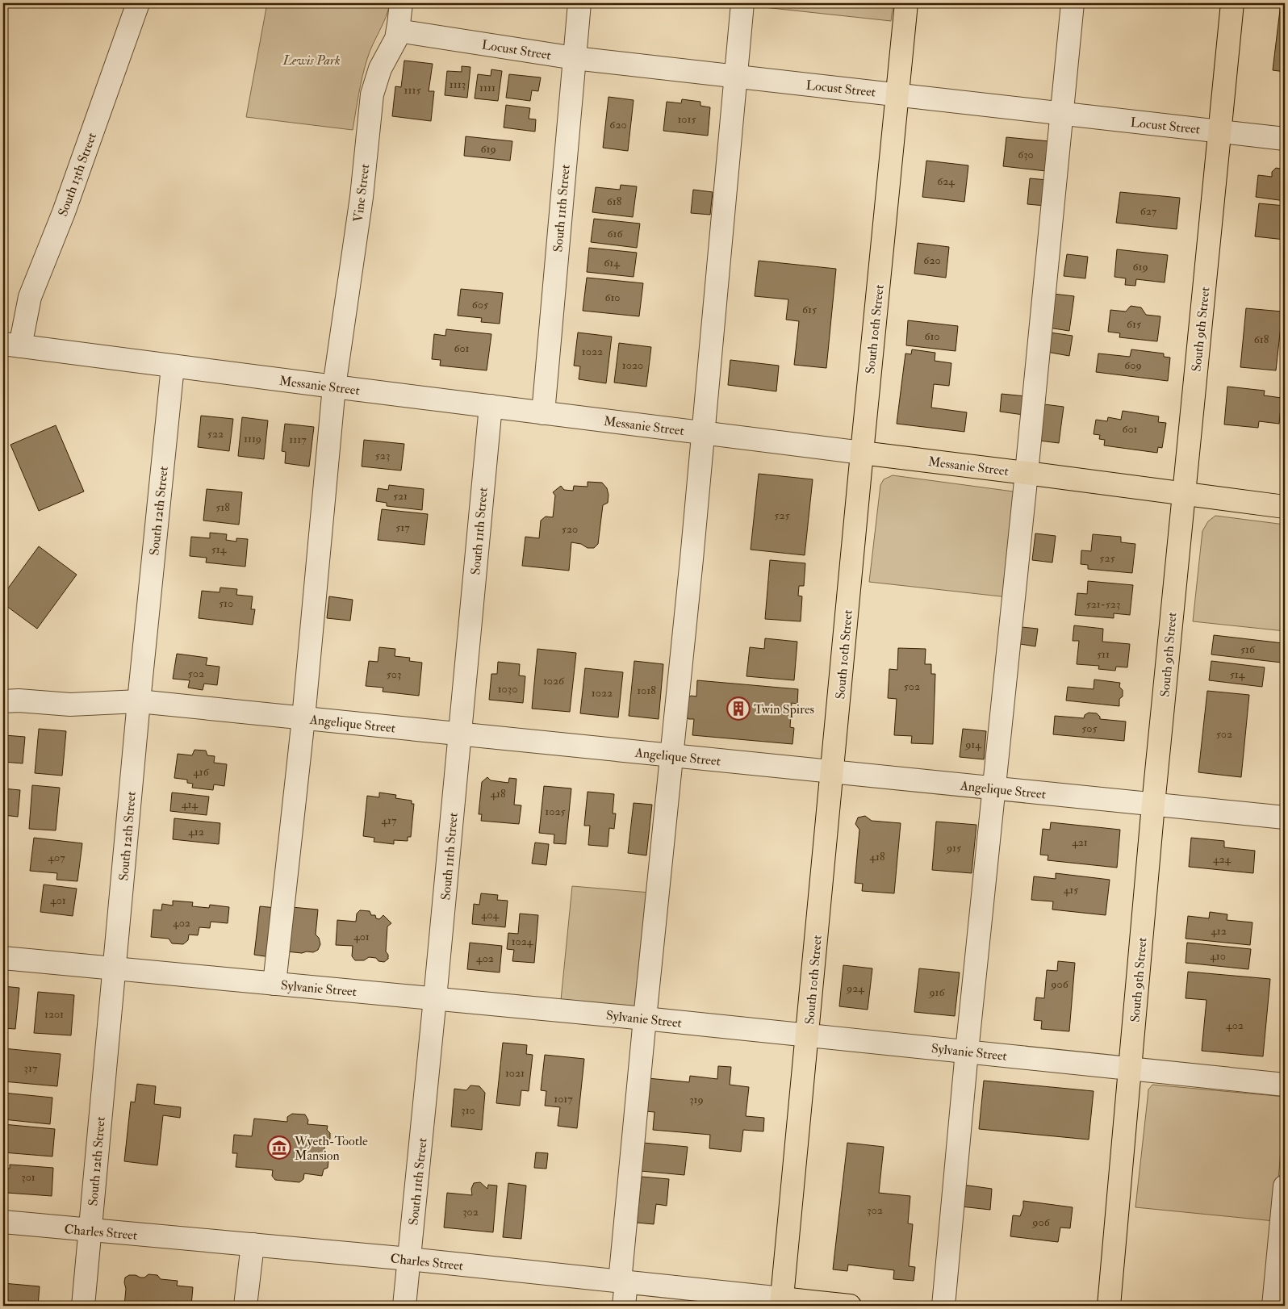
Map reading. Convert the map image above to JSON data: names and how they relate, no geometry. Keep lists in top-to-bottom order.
{
  "streets": {
    "main road": [
      "South 10th Street",
      "South 9th Street",
      "Messanie Street",
      "Charles Street"
    ],
    "street": [
      "Locust Street",
      "South 13th Street",
      "Vine Street",
      "South 11th Street",
      "South 12th Street",
      "Angelique Street",
      "Sylvanie Street"
    ]
  },
  "crossings": [
    ["Locust Street", "Vine Street"],
    ["Locust Street", "South 11th Street"],
    ["Locust Street", "South 10th Street"],
    ["Locust Street", "South 9th Street"],
    ["South 13th Street", "Messanie Street"],
    ["Vine Street", "Messanie Street"],
    ["Vine Street", "Angelique Street"],
    ["Vine Street", "Sylvanie Street"],
    ["South 11th Street", "Messanie Street"],
    ["South 11th Street", "Angelique Street"],
    ["South 11th Street", "Sylvanie Street"],
    ["South 11th Street", "Charles Street"],
    ["South 10th Street", "Messanie Street"],
    ["South 10th Street", "Angelique Street"],
    ["South 10th Street", "Sylvanie Street"],
    ["South 10th Street", "Charles Street"],
    ["South 9th Street", "Messanie Street"],
    ["South 9th Street", "Angelique Street"],
    ["South 9th Street", "Sylvanie Street"],
    ["Messanie Street", "South 12th Street"],
    ["South 12th Street", "Angelique Street"],
    ["South 12th Street", "Sylvanie Street"],
    ["South 12th Street", "Charles Street"]
  ],
  "parks": ["Lewis Park"],
  "places": {
    "building": ["Twin Spires"],
    "museum": ["Wyeth-Tootle Mansion"]
  },
  "house_numbers": [
    "1113",
    "1111",
    "1115",
    "1015",
    "620",
    "619",
    "630",
    "624",
    "618",
    "627",
    "616",
    "620",
    "614",
    "619",
    "610",
    "605",
    "615",
    "615",
    "610",
    "618",
    "601",
    "1022",
    "1020",
    "609",
    "601",
    "522",
    "1119",
    "1117",
    "523",
    "521",
    "518",
    "525",
    "517",
    "520",
    "514",
    "525",
    "510",
    "521-523",
    "516",
    "511",
    "502",
    "503",
    "514",
    "1026",
    "502",
    "1030",
    "1018",
    "1022",
    "505",
    "502",
    "914",
    "416",
    "418",
    "414",
    "1025",
    "417",
    "412",
    "421",
    "915",
    "418",
    "407",
    "424",
    "415",
    "401",
    "404",
    "402",
    "412",
    "401",
    "1024",
    "410",
    "402",
    "906",
    "924",
    "916",
    "1201",
    "402",
    "317",
    "1021",
    "1017",
    "319",
    "310",
    "301",
    "302",
    "302",
    "906"
  ]
}
